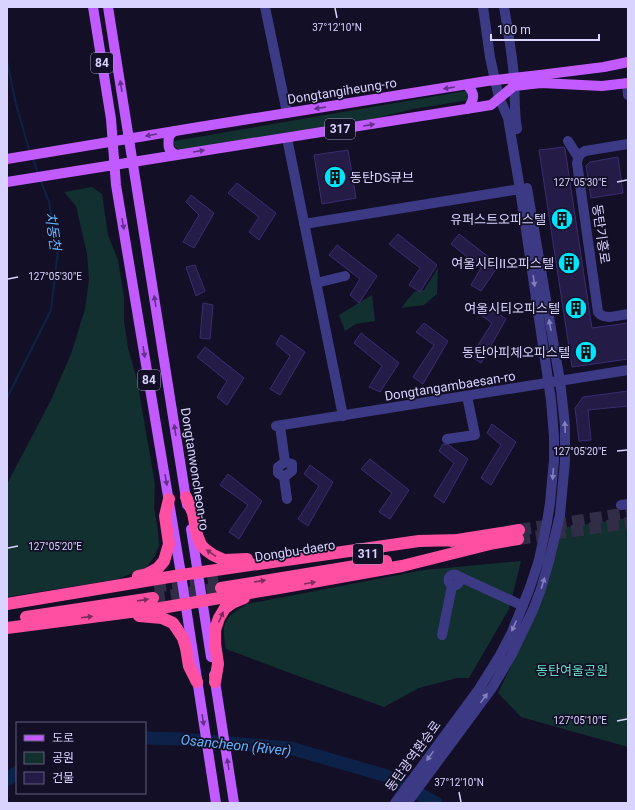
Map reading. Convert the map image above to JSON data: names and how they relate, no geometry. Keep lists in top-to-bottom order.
{
  "streets": {
    "highway": ["Dongbu-daero", "311"],
    "main road": [
      "84",
      "Dongtangiheung-ro",
      "317",
      "Dongtanwoncheon-ro"
    ],
    "street": ["동탄기흥로", "Dongtangambaesan-ro", "동탄광역환승로"]
  },
  "crossings": [
    ["84", "Dongtangiheung-ro"],
    ["84", "Dongtanwoncheon-ro"],
    ["Dongtangiheung-ro", "Dongtanwoncheon-ro"]
  ],
  "water": ["치동천", "Osancheon (River)"],
  "parks": ["동탄여울공원"],
  "places": {
    "building": [
      "동탄DS큐브",
      "유퍼스트오피스텔",
      "여울시티II오피스텔",
      "여울시티오피스텔",
      "동탄아피체오피스텔"
    ]
  },
  "legend": ["도로", "공원", "건물"],
  "scale_bar": "100 m",
  "coordinates": [
    "37°12'10\"N",
    "127°05'30\"E",
    "127°05'20\"E",
    "127°05'10\"E"
  ]
}
